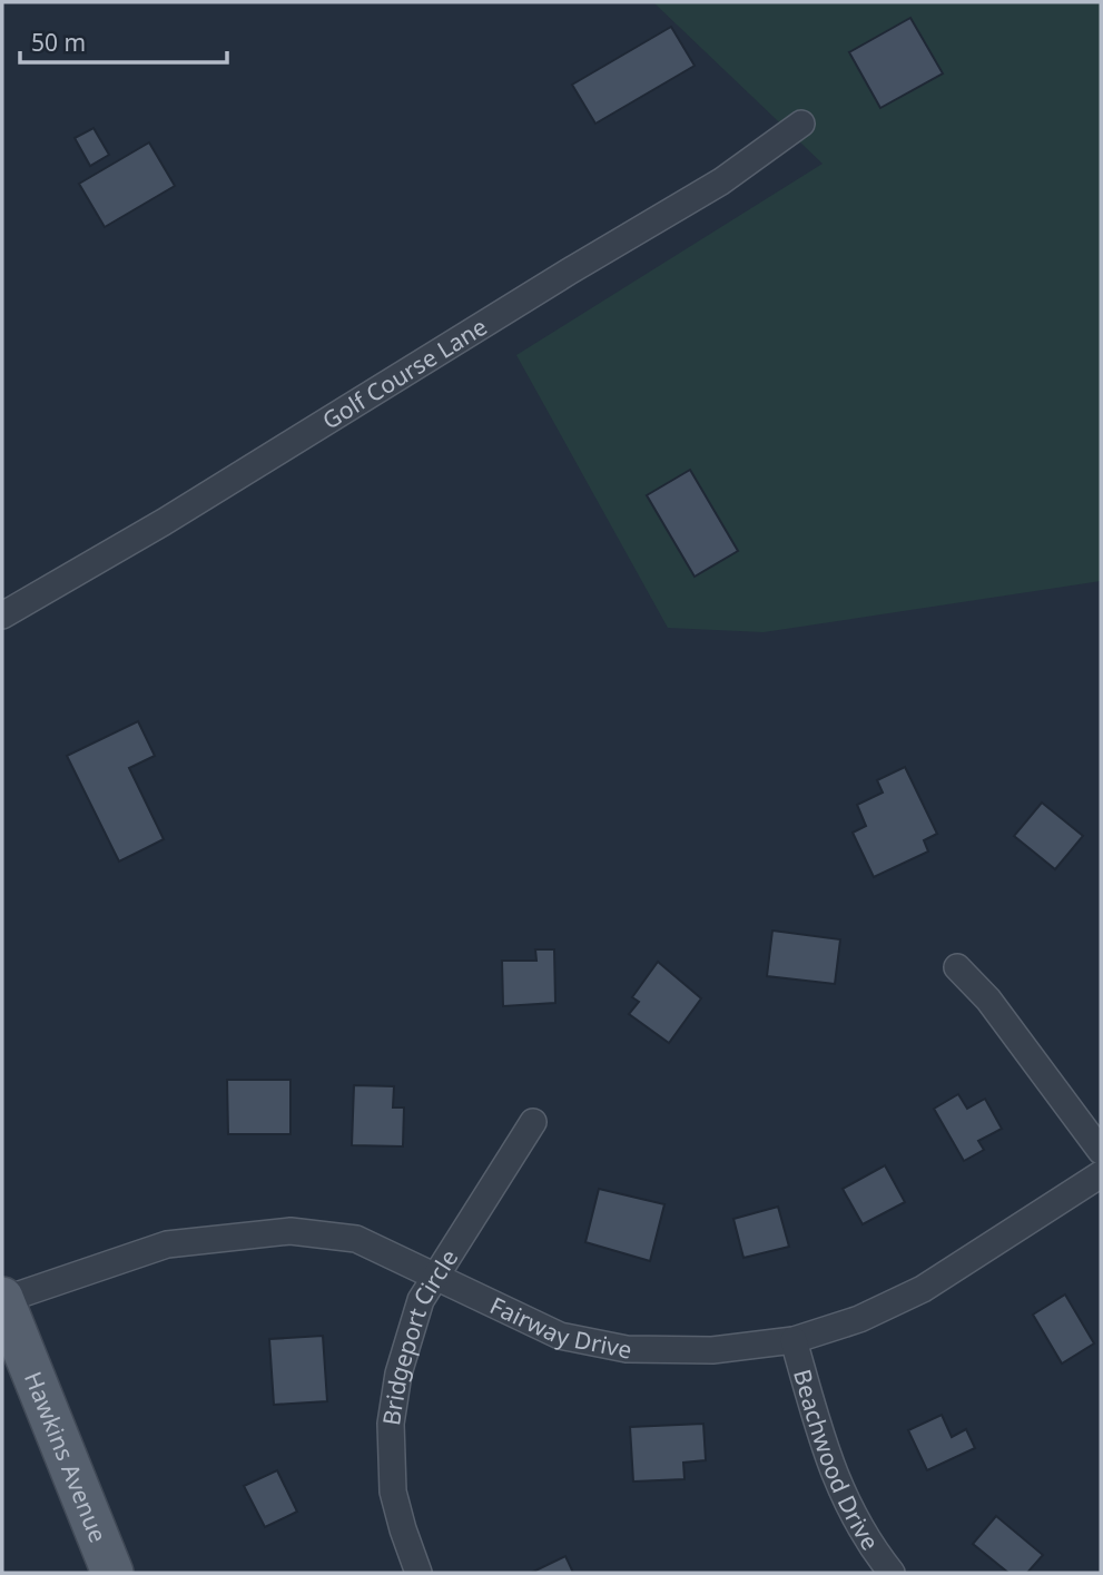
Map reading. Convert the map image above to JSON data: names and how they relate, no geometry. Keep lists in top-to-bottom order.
{
  "streets": {
    "main road": ["Hawkins Avenue"],
    "street": [
      "Golf Course Lane",
      "Fairway Drive",
      "Bridgeport Circle",
      "Beachwood Drive"
    ]
  },
  "crossings": [
    ["Fairway Drive", "Bridgeport Circle"],
    ["Fairway Drive", "Hawkins Avenue"],
    ["Fairway Drive", "Beachwood Drive"]
  ],
  "scale_bar": "50 m"
}
